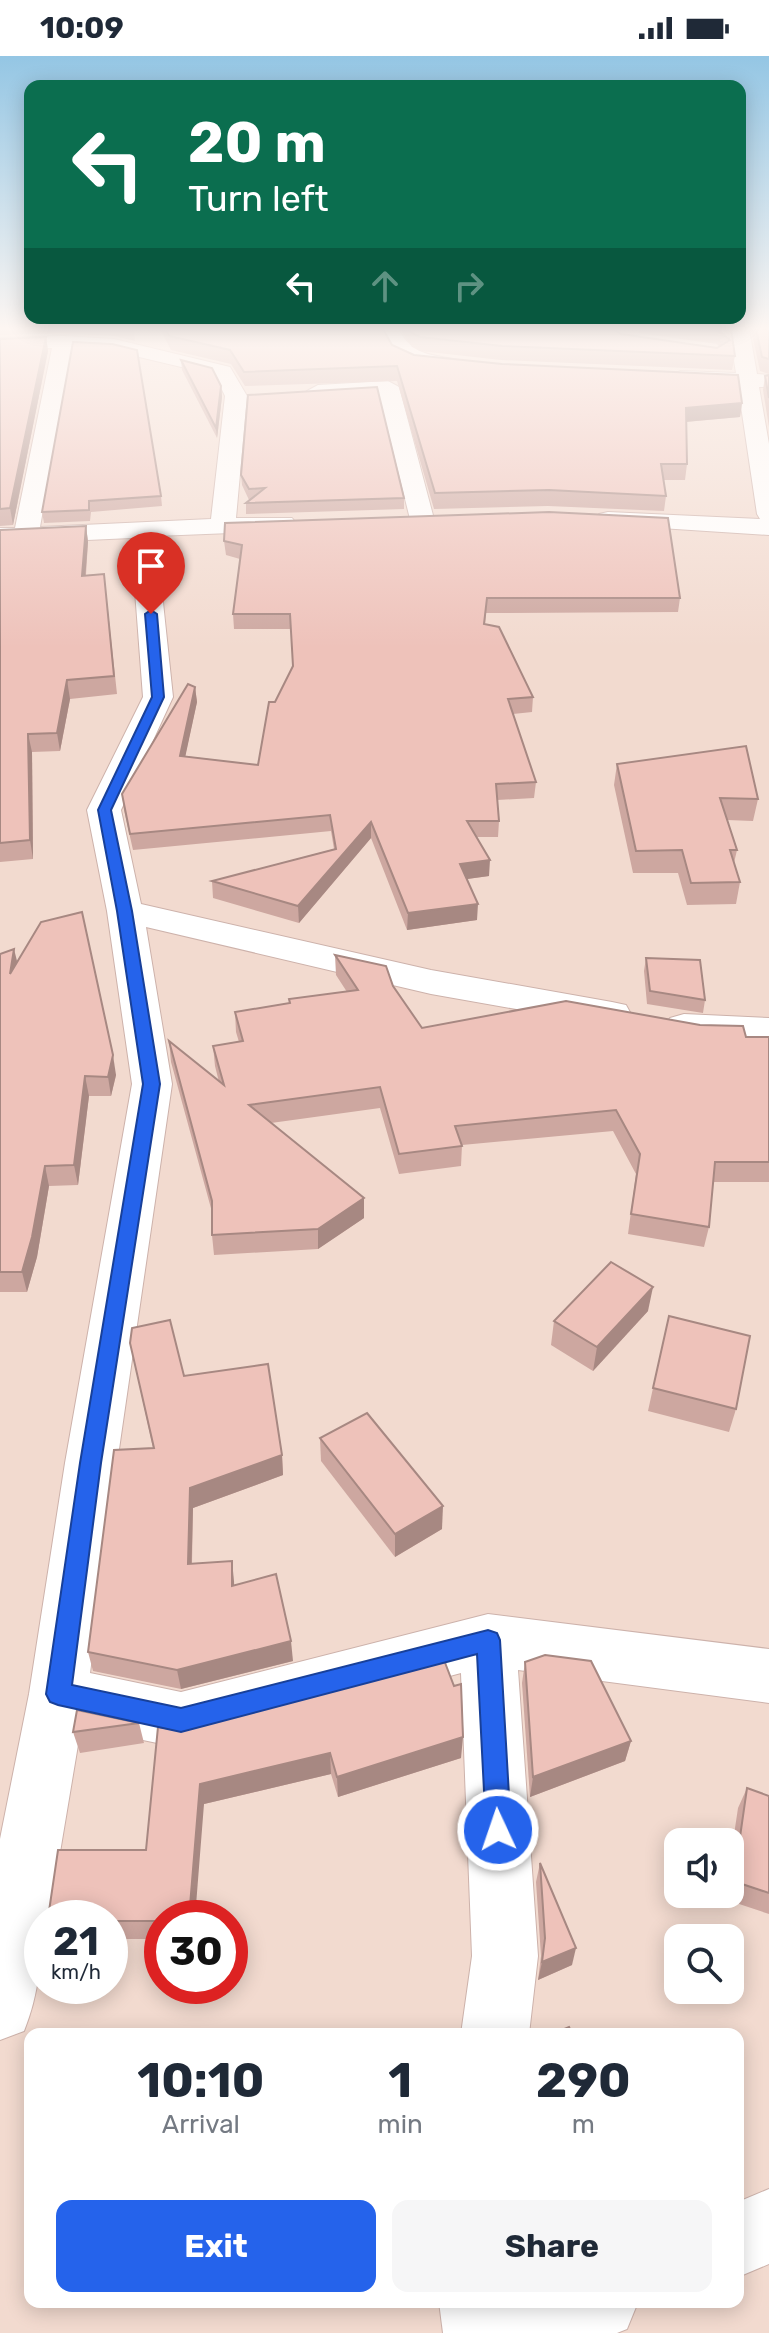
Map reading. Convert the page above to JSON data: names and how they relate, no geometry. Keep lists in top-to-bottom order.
{
  "page": {
    "status": "10:09",
    "turn": ["20 m", "Turn left"],
    "speed": "21 km/h",
    "limit": "30",
    "eta": [
      "10:10",
      "Arrival",
      "1",
      "min",
      "290",
      "m"
    ],
    "buttons": ["Exit", "Share"]
  }
}
